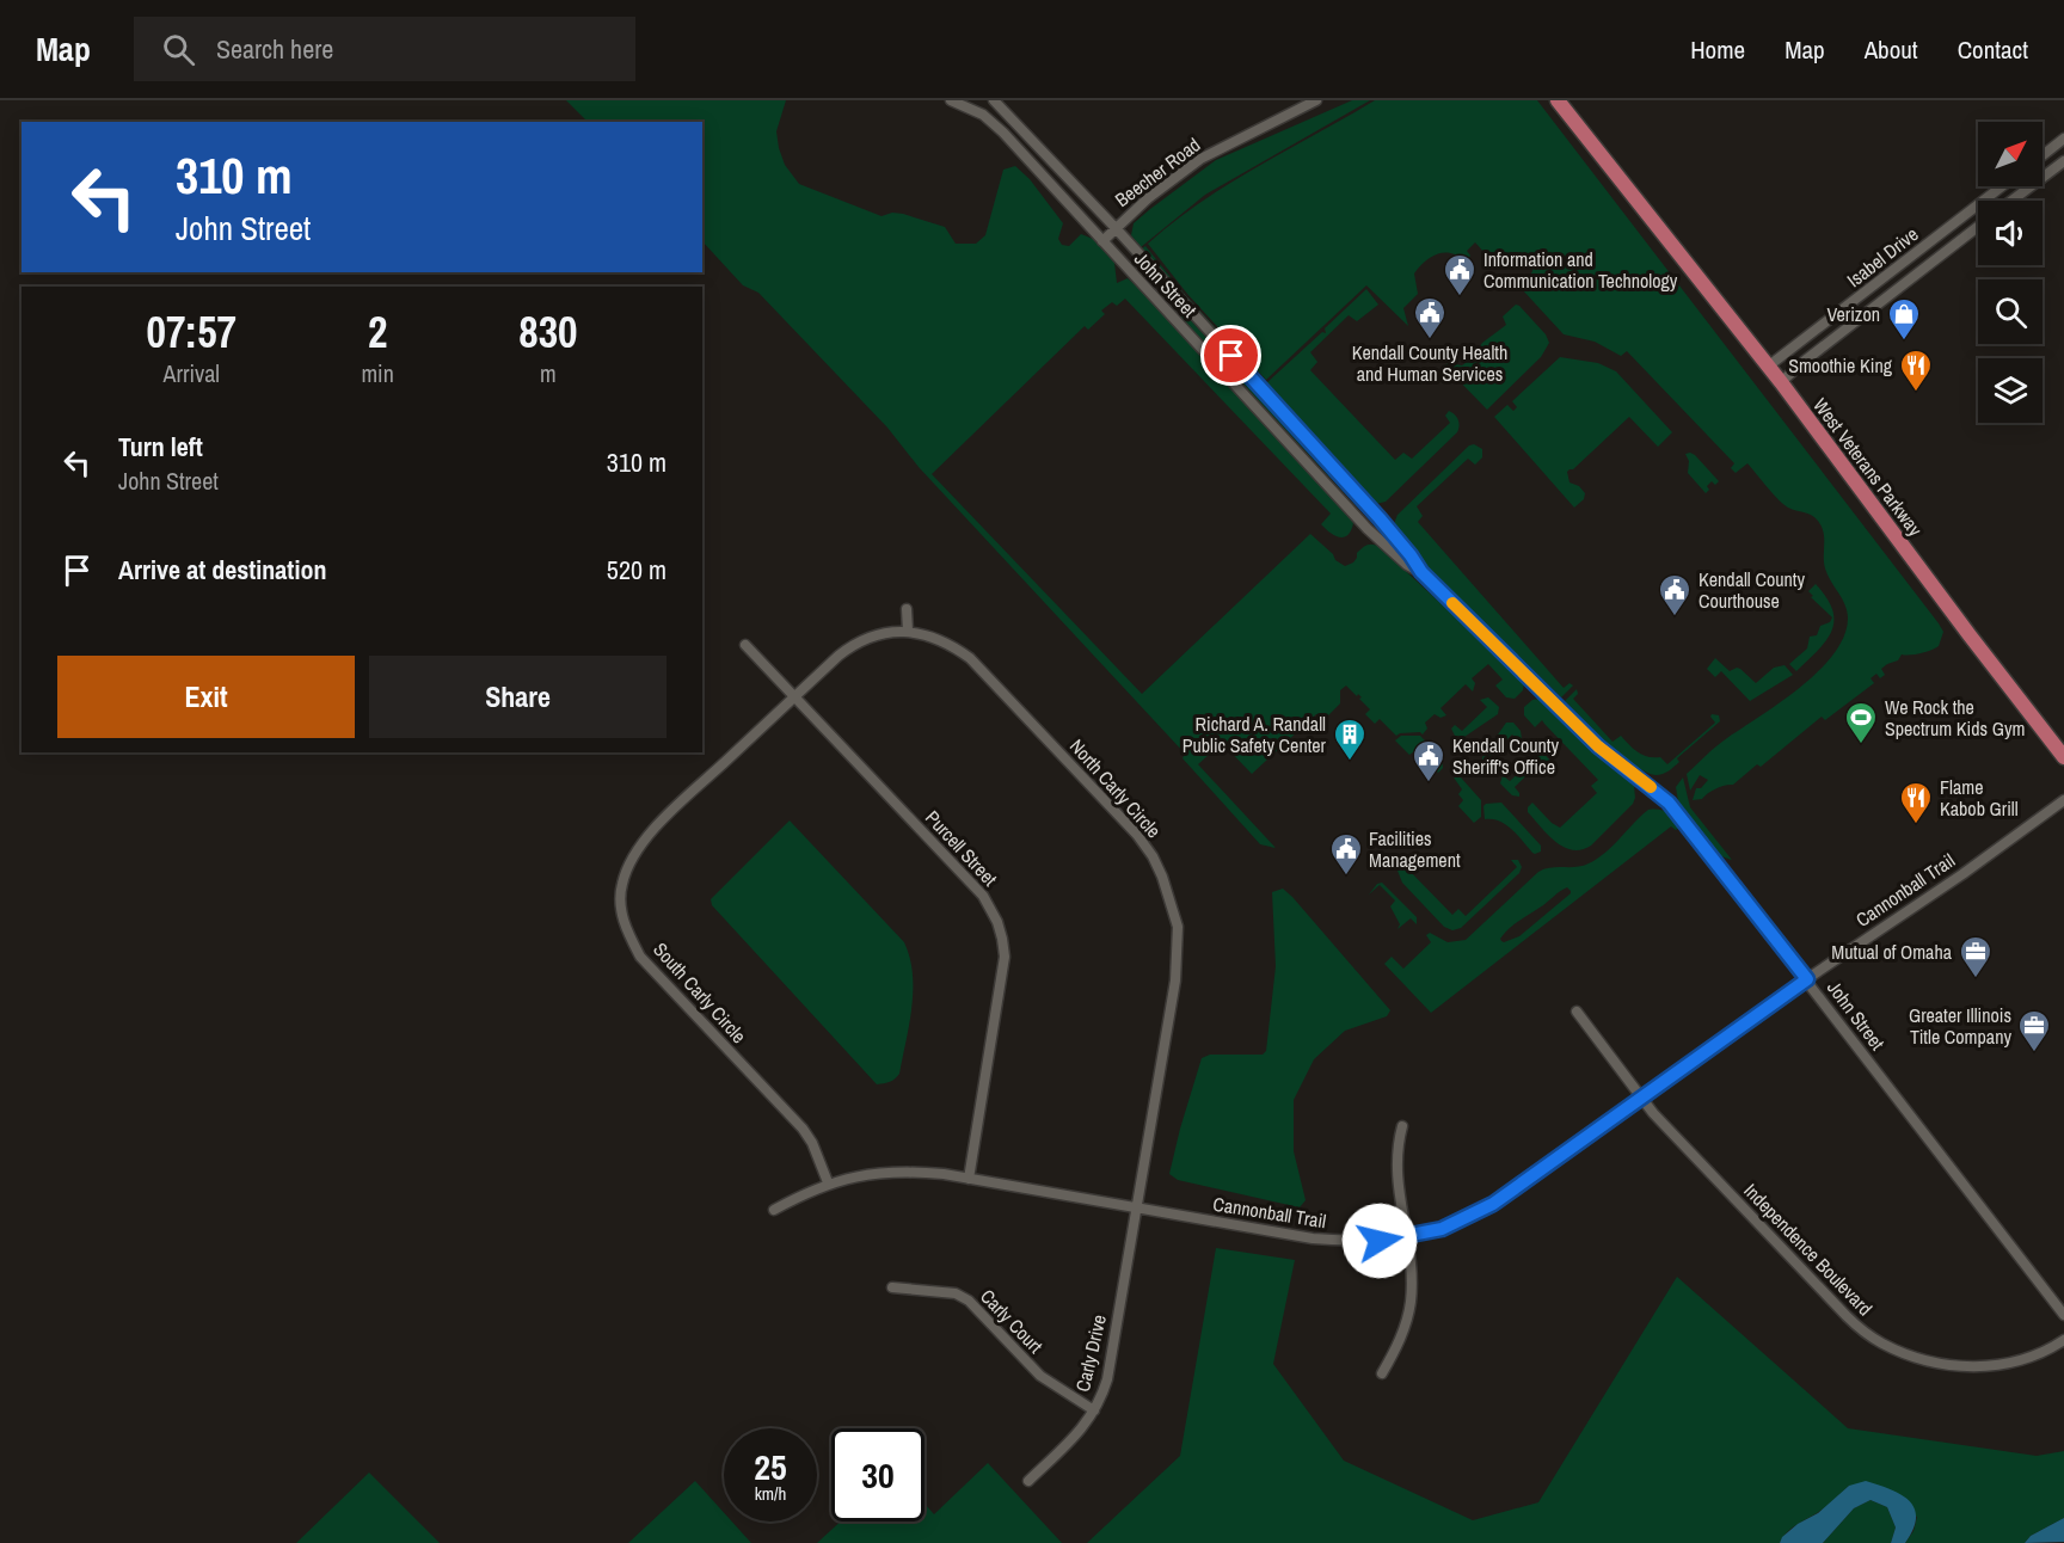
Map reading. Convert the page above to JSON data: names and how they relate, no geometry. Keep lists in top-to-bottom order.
{
  "streets": {
    "main road": ["West Veterans Parkway"],
    "street": [
      "Beecher Road",
      "Isabel Drive",
      "John Street",
      "North Carly Circle",
      "Purcell Street",
      "Cannonball Trail",
      "South Carly Circle",
      "Independence Boulevard",
      "Carly Court",
      "Carly Drive"
    ]
  },
  "crossings": [
    ["Beecher Road", "John Street"],
    ["Isabel Drive", "West Veterans Parkway"],
    ["John Street", "Cannonball Trail"],
    ["North Carly Circle", "Purcell Street"],
    ["North Carly Circle", "Cannonball Trail"],
    ["North Carly Circle", "South Carly Circle"],
    ["North Carly Circle", "Carly Drive"],
    ["Purcell Street", "Cannonball Trail"],
    ["Purcell Street", "South Carly Circle"],
    ["Cannonball Trail", "South Carly Circle"],
    ["Cannonball Trail", "Independence Boulevard"],
    ["Cannonball Trail", "Carly Drive"],
    ["Carly Court", "Carly Drive"]
  ],
  "places": {
    "public building": [
      "Information and Communication Technology",
      "Kendall County Health and Human Services",
      "Kendall County Courthouse",
      "Kendall County Sheriff's Office",
      "Facilities Management"
    ],
    "shop": ["Verizon"],
    "restaurant": ["Smoothie King", "Flame Kabob Grill"],
    "sports": ["We Rock the Spectrum Kids Gym"],
    "building": ["Richard A. Randall Public Safety Center"],
    "office": ["Mutual of Omaha", "Greater Illinois Title Company"]
  },
  "north": "top right",
  "page": {
    "header": "Map",
    "search": "Search here",
    "nav": [
      "Home",
      "Map",
      "About",
      "Contact"
    ],
    "turn": ["310 m", "John Street"],
    "eta": [
      "07:57",
      "Arrival",
      "2",
      "min",
      "830",
      "m"
    ],
    "list": [
      {
        "name": "Turn left",
        "note": "John Street",
        "value": "310 m"
      },
      {
        "name": "Arrive at destination",
        "value": "520 m"
      }
    ],
    "buttons": ["Exit", "Share"],
    "speed": "25 km/h",
    "limit": "30"
  }
}
